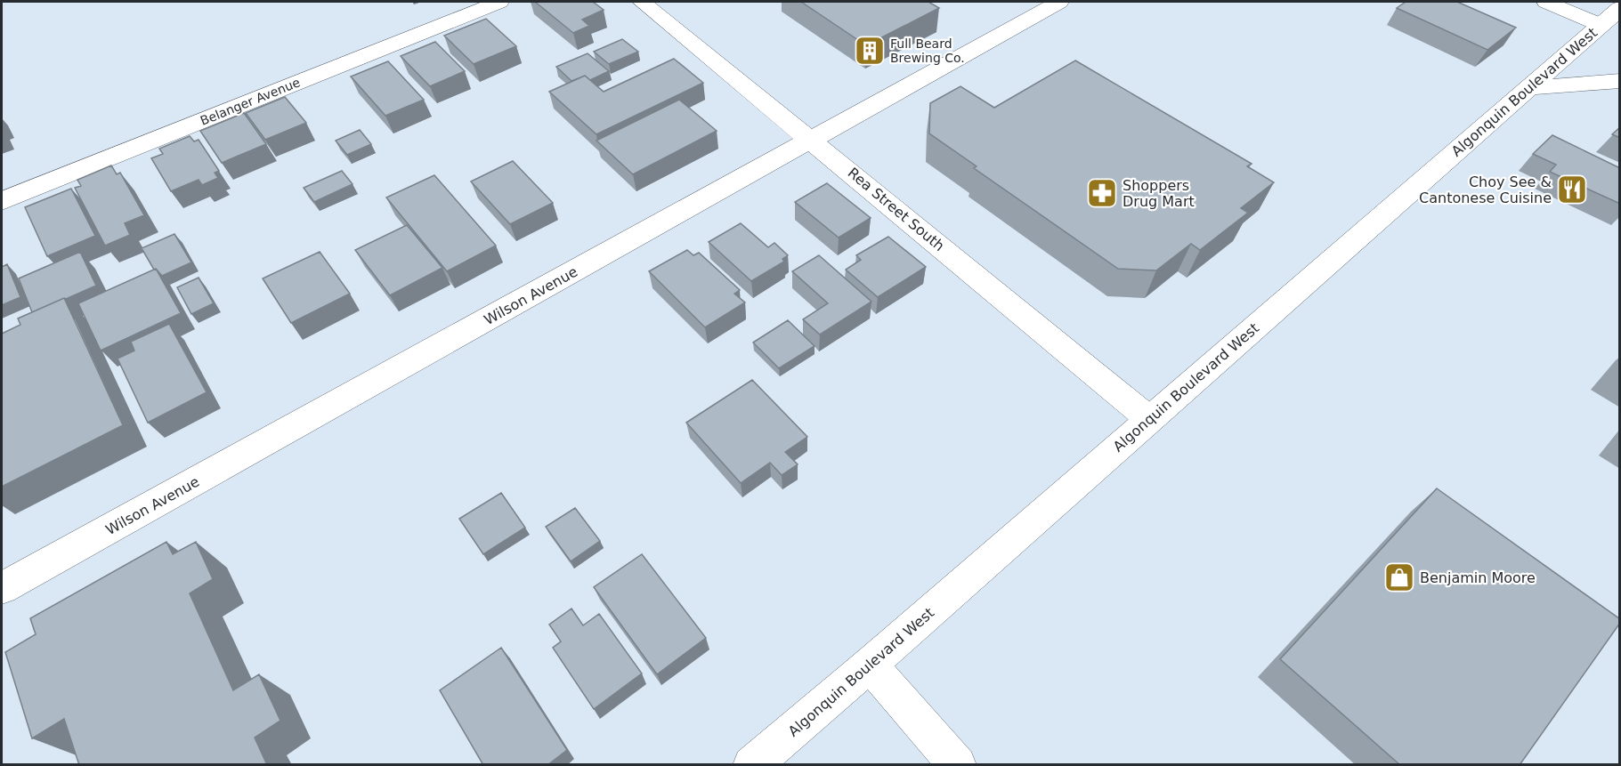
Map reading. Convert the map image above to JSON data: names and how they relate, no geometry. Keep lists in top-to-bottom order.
{
  "streets": {
    "street": [
      "Algonquin Boulevard West",
      "Belanger Avenue",
      "Rea Street South",
      "Wilson Avenue"
    ]
  },
  "crossings": [
    ["Algonquin Boulevard West", "Rea Street South"],
    ["Rea Street South", "Wilson Avenue"]
  ],
  "places": {
    "building": ["Full Beard Brewing Co."],
    "restaurant": ["Choy See & Cantonese Cuisine"],
    "pharmacy": ["Shoppers Drug Mart"],
    "shop": ["Benjamin Moore"]
  }
}
